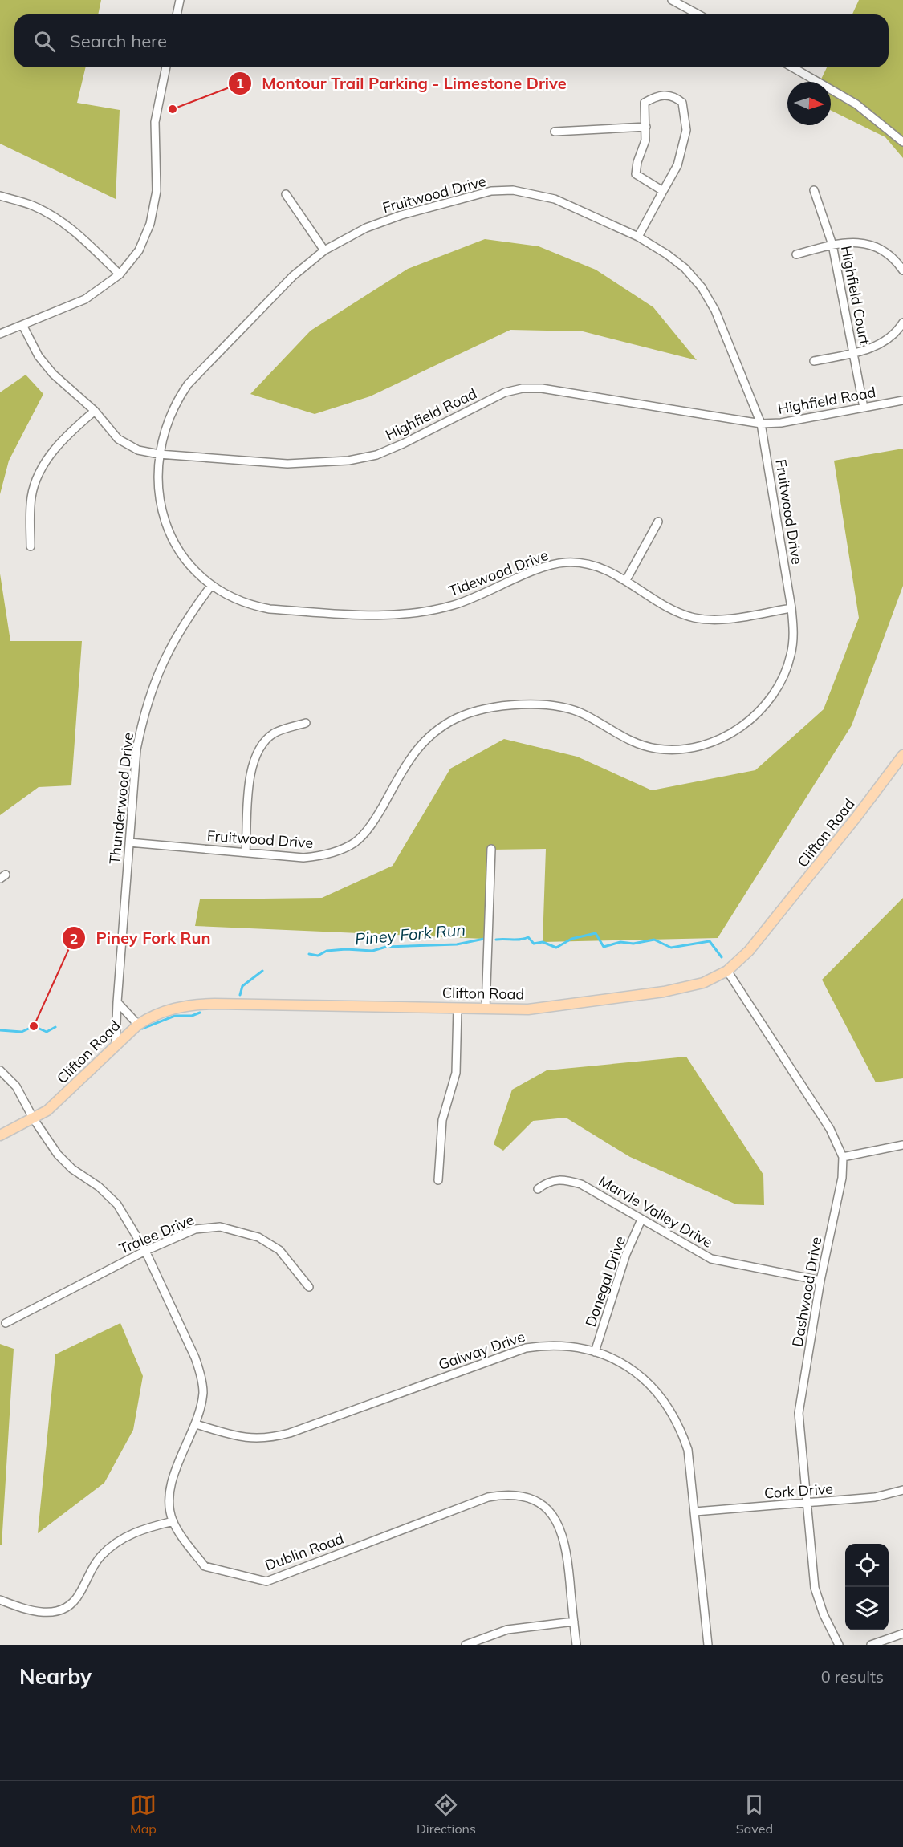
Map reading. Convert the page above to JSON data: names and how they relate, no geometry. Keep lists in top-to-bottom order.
{
  "streets": {
    "main road": ["Clifton Road"],
    "street": [
      "Fruitwood Drive",
      "Highfield Court",
      "Highfield Road",
      "Tidewood Drive",
      "Thunderwood Drive",
      "Marvle Valley Drive",
      "Tralee Drive",
      "Donegal Drive",
      "Dashwood Drive",
      "Galway Drive",
      "Cork Drive",
      "Dublin Road"
    ]
  },
  "crossings": [
    ["Fruitwood Drive", "Highfield Road"],
    ["Fruitwood Drive", "Tidewood Drive"],
    ["Fruitwood Drive", "Thunderwood Drive"],
    ["Highfield Court", "Highfield Road"],
    ["Highfield Road", "Tidewood Drive"],
    ["Tidewood Drive", "Thunderwood Drive"],
    ["Thunderwood Drive", "Clifton Road"],
    ["Clifton Road", "Dashwood Drive"],
    ["Clifton Road", "Dublin Road"],
    ["Marvle Valley Drive", "Donegal Drive"],
    ["Marvle Valley Drive", "Dashwood Drive"],
    ["Tralee Drive", "Dublin Road"],
    ["Donegal Drive", "Galway Drive"],
    ["Dashwood Drive", "Cork Drive"],
    ["Galway Drive", "Cork Drive"],
    ["Galway Drive", "Dublin Road"]
  ],
  "water": ["Piney Fork Run"],
  "places": ["Montour Trail Parking - Limestone Drive", "Piney Fork Run"],
  "north": "right",
  "page": {
    "search": "Search here",
    "heading": ["Nearby", "0 results"],
    "nav": ["Map", "Directions", "Saved"]
  }
}
